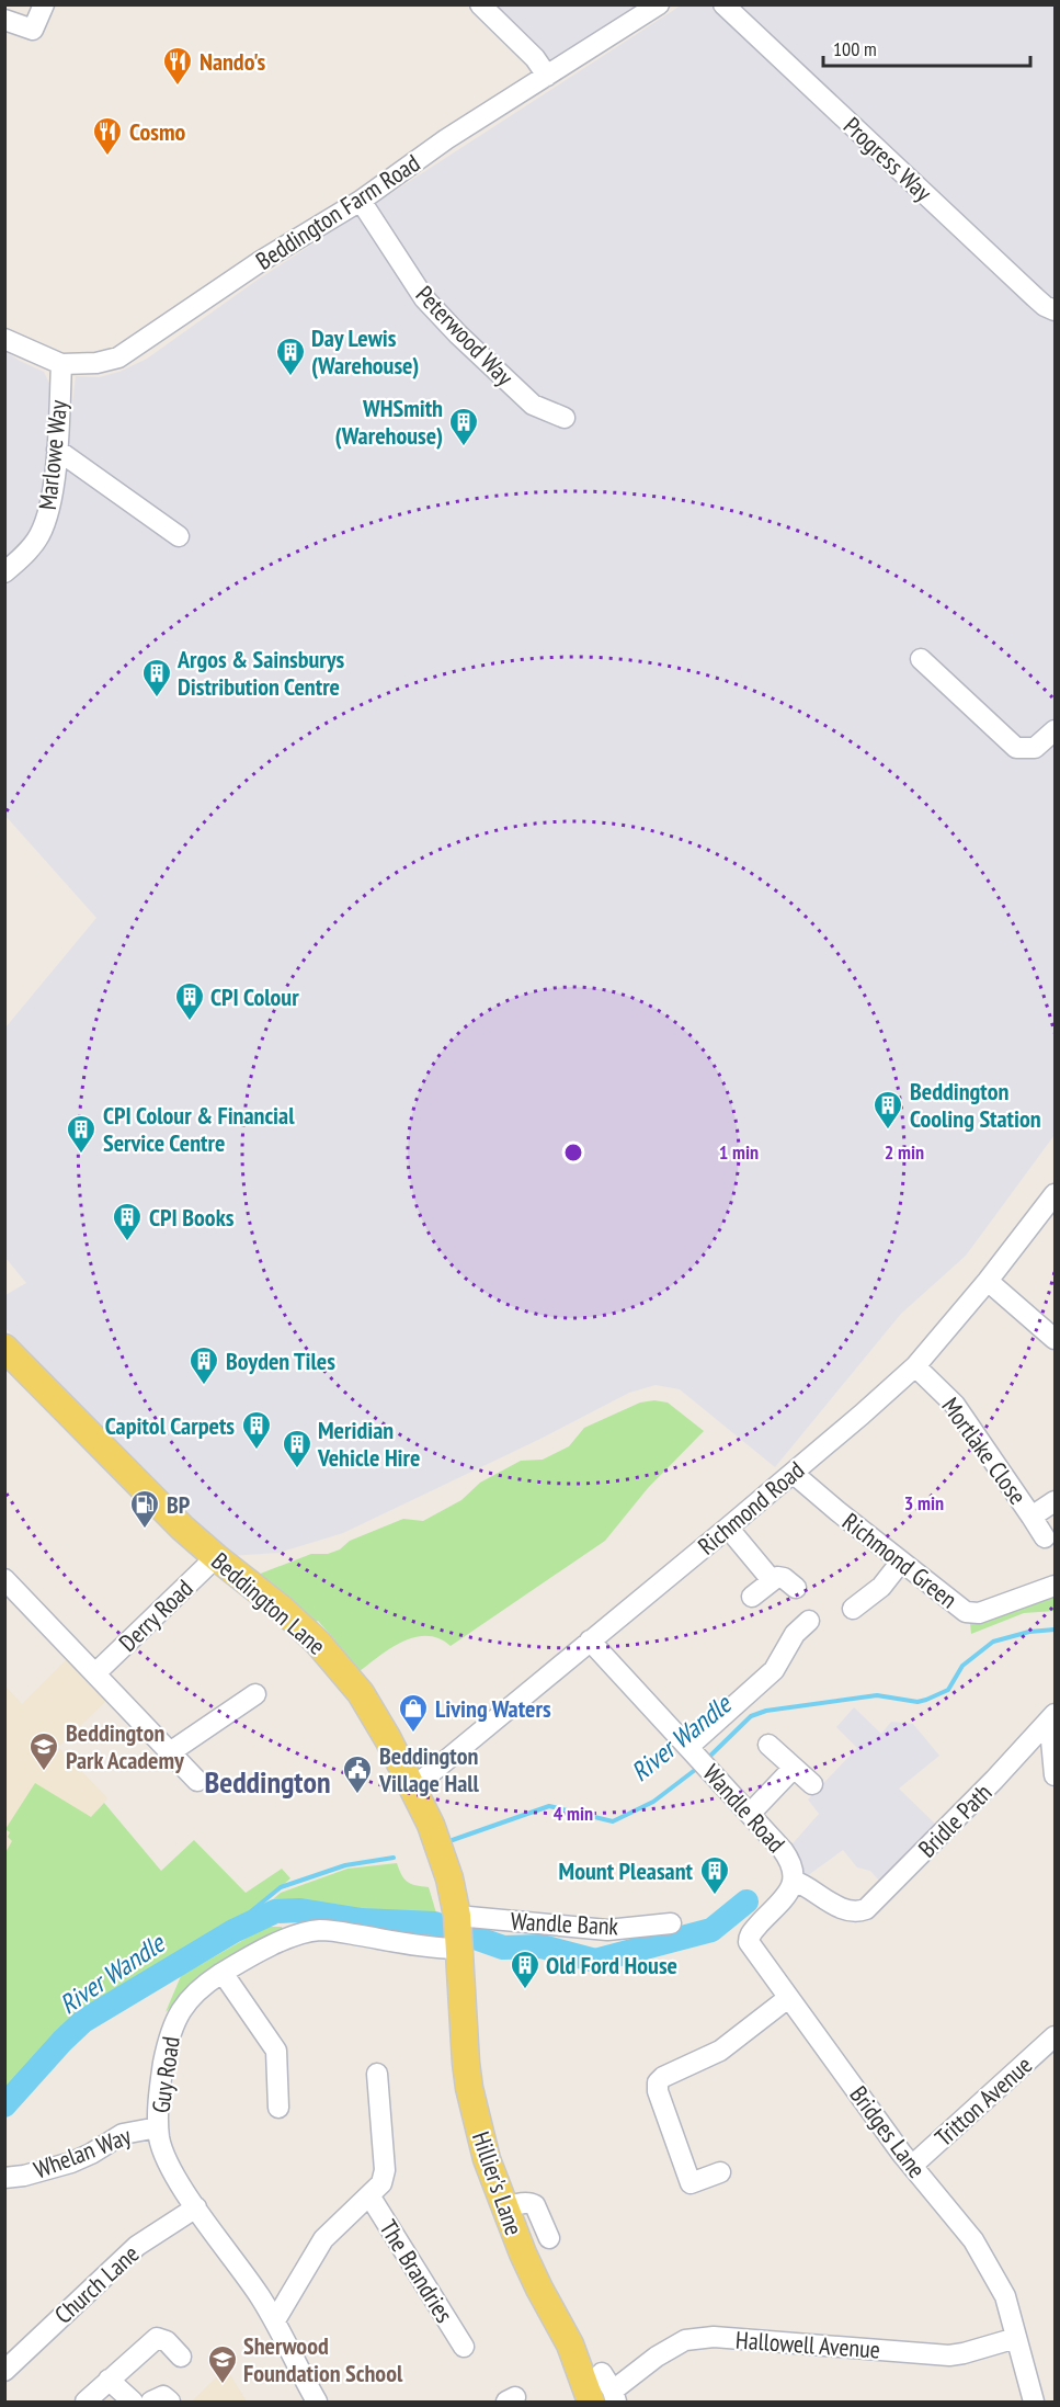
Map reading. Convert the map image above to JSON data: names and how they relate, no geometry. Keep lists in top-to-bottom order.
{
  "streets": {
    "main road": ["Beddington Lane", "Hillier's Lane"],
    "street": [
      "Progress Way",
      "Beddington Farm Road",
      "Peterwood Way",
      "Marlowe Way",
      "Mortlake Close",
      "Richmond Road",
      "Richmond Green",
      "Derry Road",
      "Wandle Road",
      "Bridle Path",
      "Wandle Bank",
      "Guy Road",
      "Tritton Avenue",
      "Bridges Lane",
      "Whelan Way",
      "The Brandries",
      "Church Lane",
      "Hallowell Avenue"
    ]
  },
  "crossings": [
    ["Beddington Farm Road", "Peterwood Way"],
    ["Beddington Farm Road", "Marlowe Way"],
    ["Mortlake Close", "Richmond Road"],
    ["Richmond Road", "Richmond Green"],
    ["Richmond Road", "Beddington Lane"],
    ["Richmond Road", "Wandle Road"],
    ["Beddington Lane", "Derry Road"],
    ["Beddington Lane", "Wandle Bank"],
    ["Beddington Lane", "Guy Road"],
    ["Beddington Lane", "Hillier's Lane"],
    ["Wandle Road", "Bridle Path"],
    ["Wandle Road", "Bridges Lane"],
    ["Guy Road", "Whelan Way"],
    ["Guy Road", "Hillier's Lane"],
    ["Guy Road", "The Brandries"],
    ["Guy Road", "Church Lane"],
    ["Tritton Avenue", "Bridges Lane"],
    ["Bridges Lane", "Hallowell Avenue"],
    ["Hillier's Lane", "Hallowell Avenue"]
  ],
  "districts": ["Beddington"],
  "water": ["River Wandle"],
  "places": {
    "restaurant": ["Nando's", "Cosmo"],
    "building": [
      "Day Lewis (Warehouse)",
      "WHSmith (Warehouse)",
      "Argos & Sainsburys Distribution Centre",
      "CPI Colour",
      "Beddington Cooling Station",
      "CPI Colour & Financial Service Centre",
      "CPI Books",
      "Boyden Tiles",
      "Capitol Carpets",
      "Meridian Vehicle Hire",
      "Mount Pleasant",
      "Old Ford House"
    ],
    "fuel station": ["BP"],
    "shop": ["Living Waters"],
    "school or university": ["Beddington Park Academy", "Sherwood Foundation School"],
    "public building": ["Beddington Village Hall"]
  },
  "scale_bar": "100 m",
  "rings": [
    "1 min",
    "2 min",
    "3 min",
    "4 min"
  ]
}
